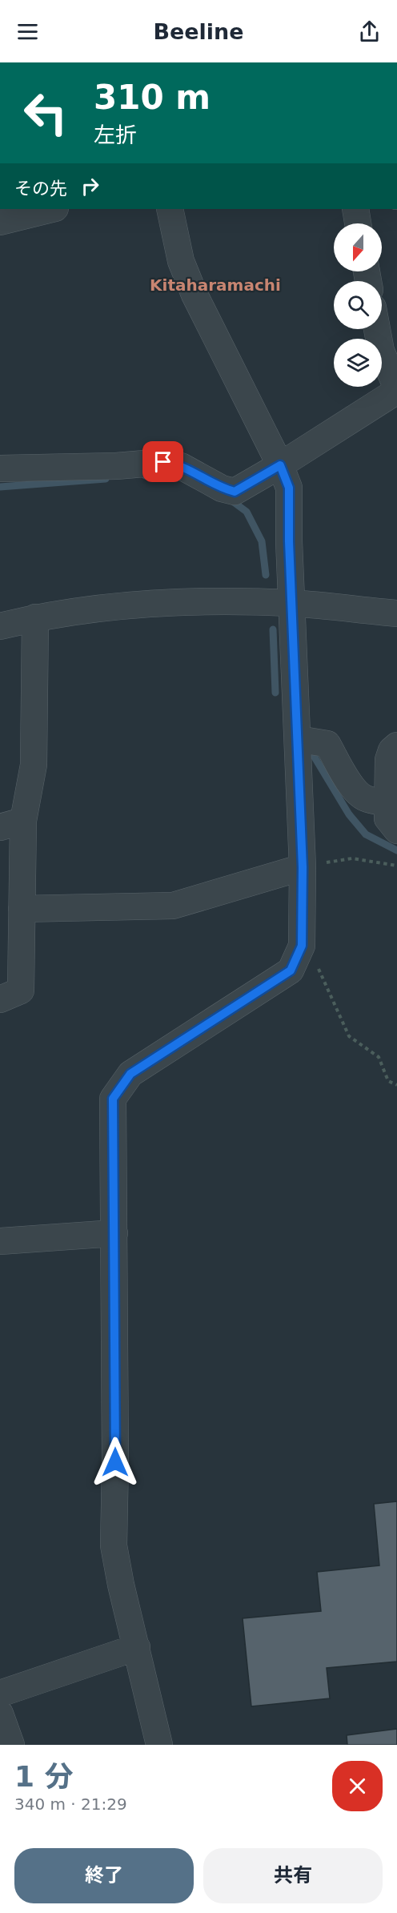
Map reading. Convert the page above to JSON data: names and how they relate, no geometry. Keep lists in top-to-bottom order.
{
  "districts": ["Kitaharamachi"],
  "north": "bottom",
  "page": {
    "header": "Beeline",
    "turn": ["310 m", "左折"],
    "then": "その先",
    "heading": ["1 分", "340 m · 21:29"],
    "buttons": ["終了", "共有"]
  }
}
